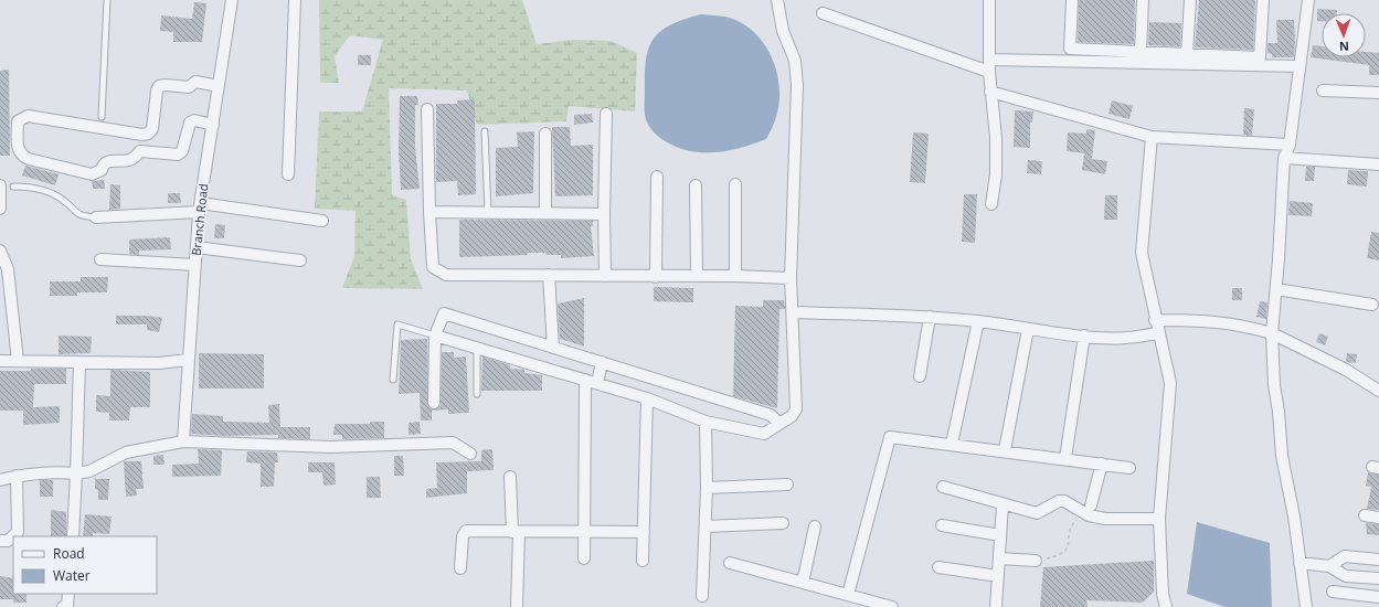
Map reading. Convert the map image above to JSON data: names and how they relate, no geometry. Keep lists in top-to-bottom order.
{
  "streets": {
    "street": ["Branch Road"]
  },
  "legend": ["Road", "Water"],
  "north": "bottom"
}
